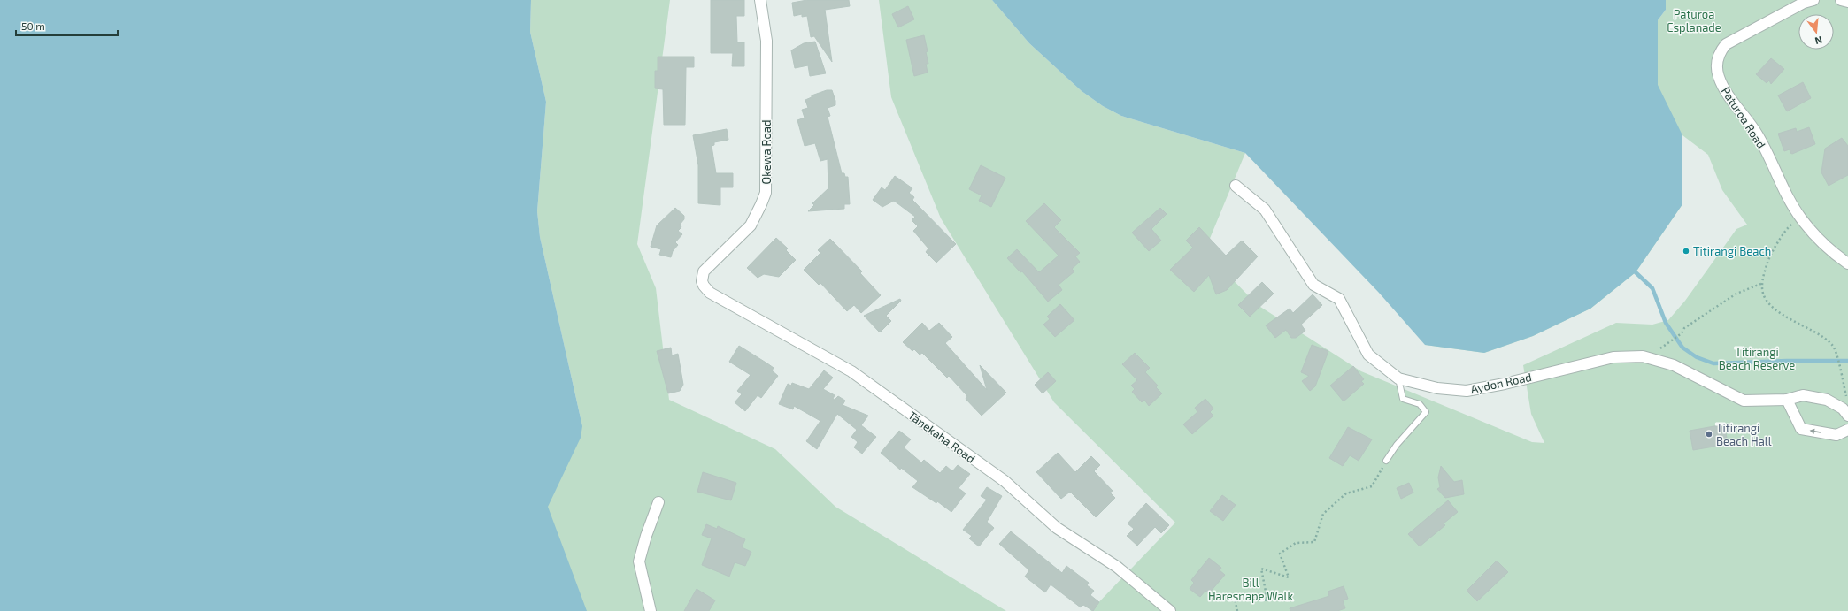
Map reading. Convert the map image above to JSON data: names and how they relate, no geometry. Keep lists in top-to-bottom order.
{
  "streets": {
    "street": [
      "Paturoa Road",
      "Okewa Road",
      "Aydon Road",
      "Tānekaha Road"
    ]
  },
  "crossings": [
    ["Okewa Road", "Tānekaha Road"]
  ],
  "parks": ["Paturoa Esplanade", "Titirangi Beach Reserve", "Bill Haresnape Walk"],
  "places": ["Titirangi Beach", "Titirangi Beach Hall"],
  "scale_bar": "50 m",
  "north": "bottom"
}
